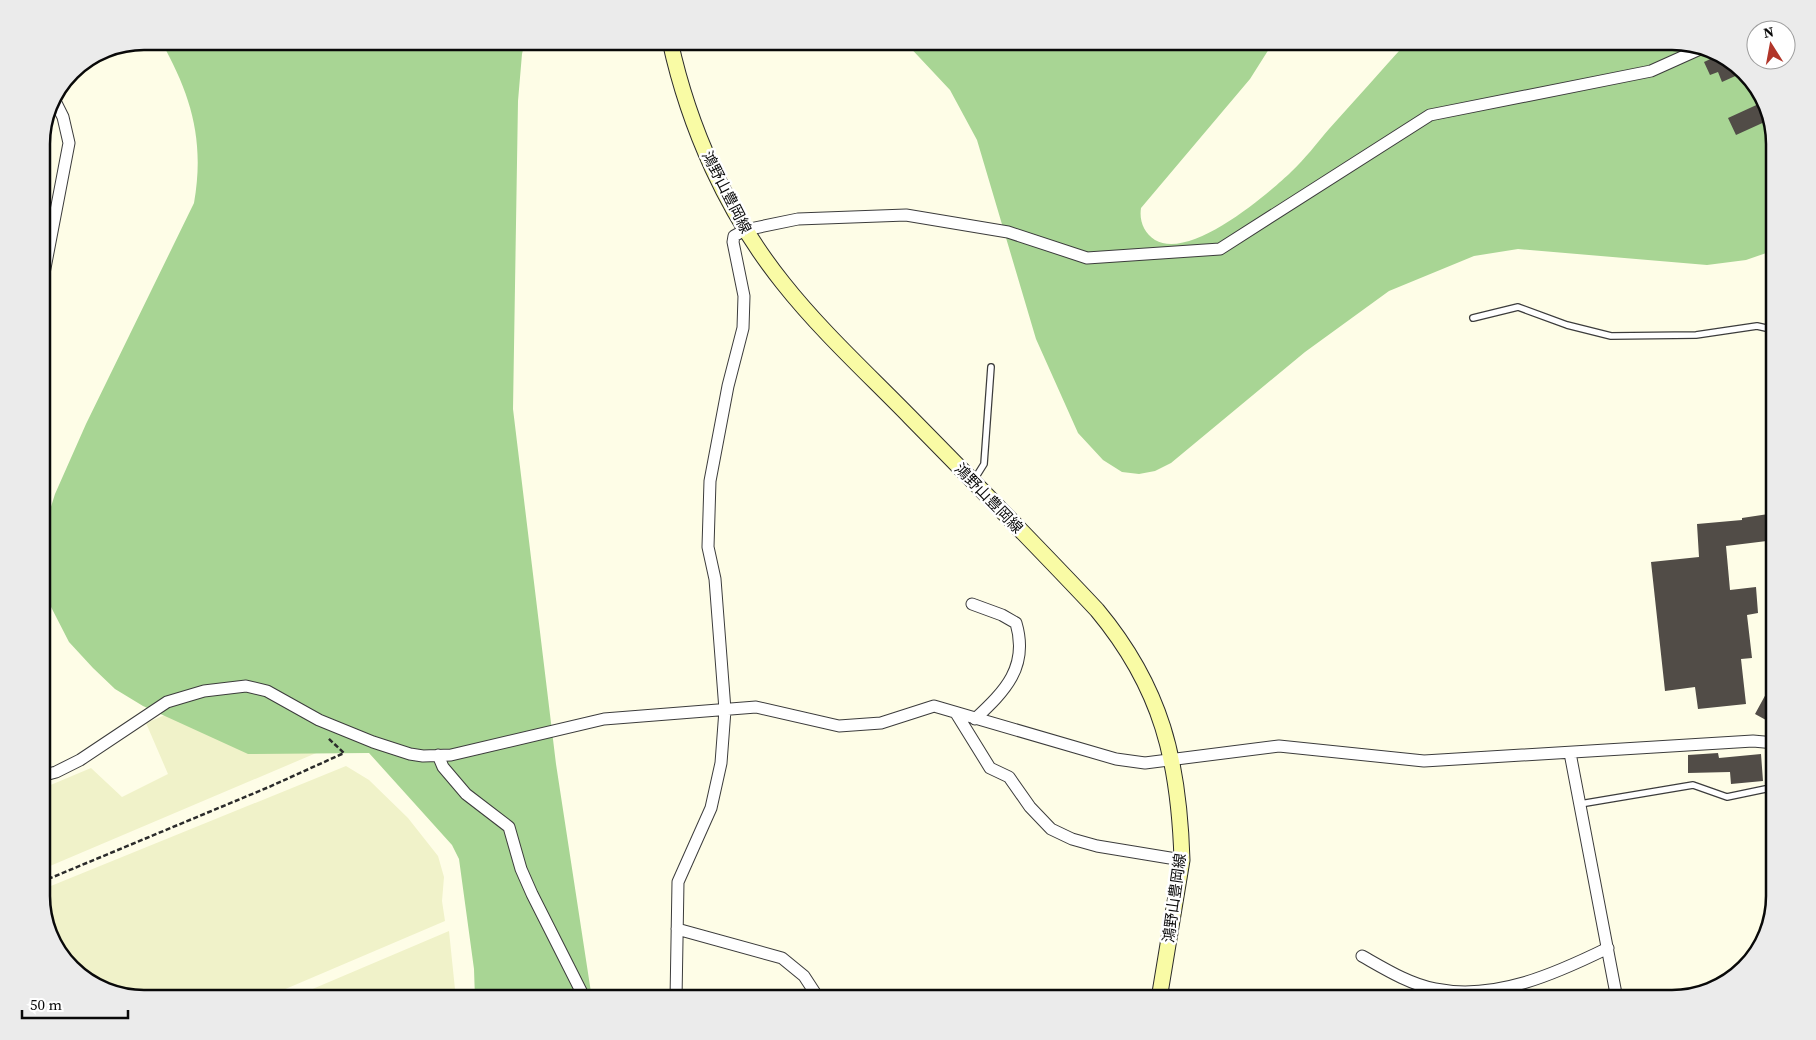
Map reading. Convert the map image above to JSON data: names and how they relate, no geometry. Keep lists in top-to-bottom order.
{
  "streets": {
    "main road": ["鴻野山豊岡線"]
  },
  "scale_bar": "50 m",
  "north": "top"
}
